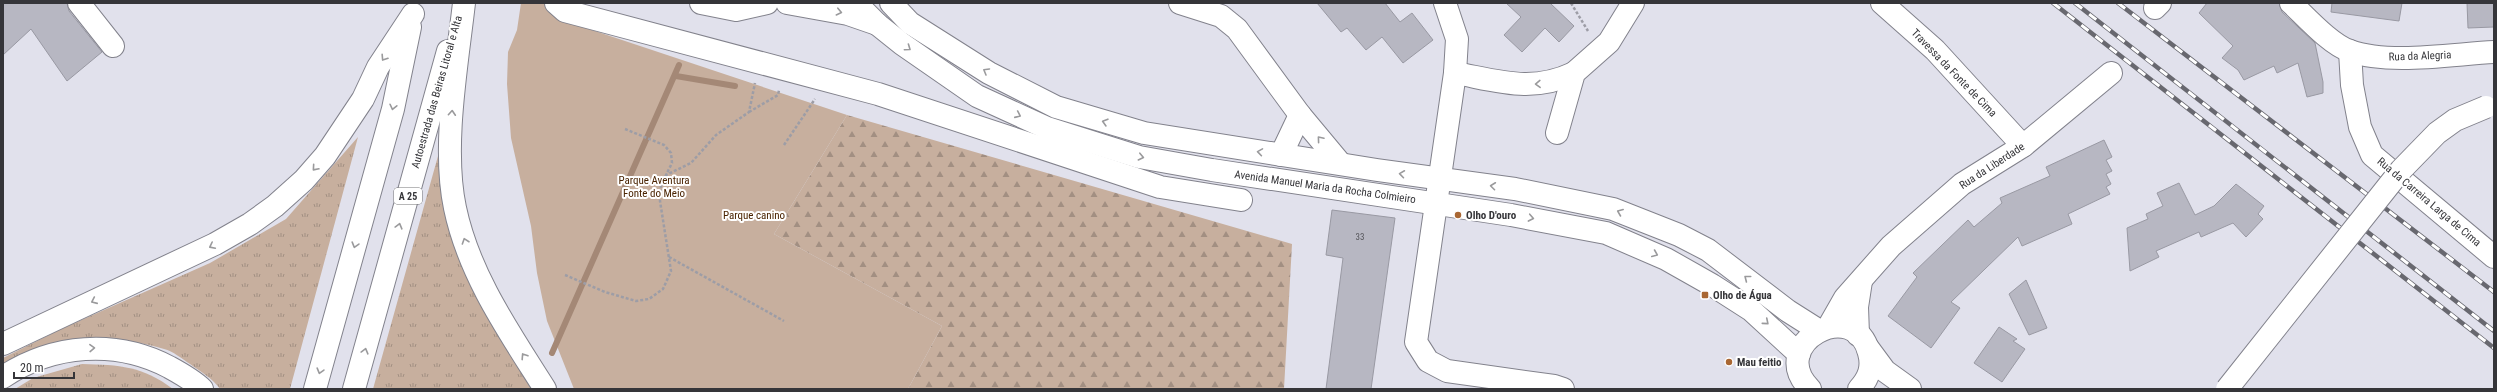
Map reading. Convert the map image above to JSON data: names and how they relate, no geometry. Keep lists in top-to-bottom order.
{
  "streets": {
    "main road": [
      "Rua da Alegria",
      "Travessa da Fonte de Cima",
      "Autoestrada das Beiras Litoral e Alta",
      "Rua da Liberdade",
      "Avenida Manuel Maria da Rocha Colmieiro",
      "A 25",
      "Rua da Carreira Larga de Cima"
    ]
  },
  "crossings": [
    ["Rua da Alegria", "Rua da Carreira Larga de Cima"],
    ["Travessa da Fonte de Cima", "Rua da Liberdade"],
    ["Rua da Liberdade", "Avenida Manuel Maria da Rocha Colmieiro"]
  ],
  "parks": ["Parque Aventura Fonte do Meio", "Parque canino"],
  "places": {
    "other": ["Olho D'ouro", "Mau feitio"],
    "transit": ["Olho de Água"]
  },
  "house_numbers": ["33"],
  "scale_bar": "20 m"
}
